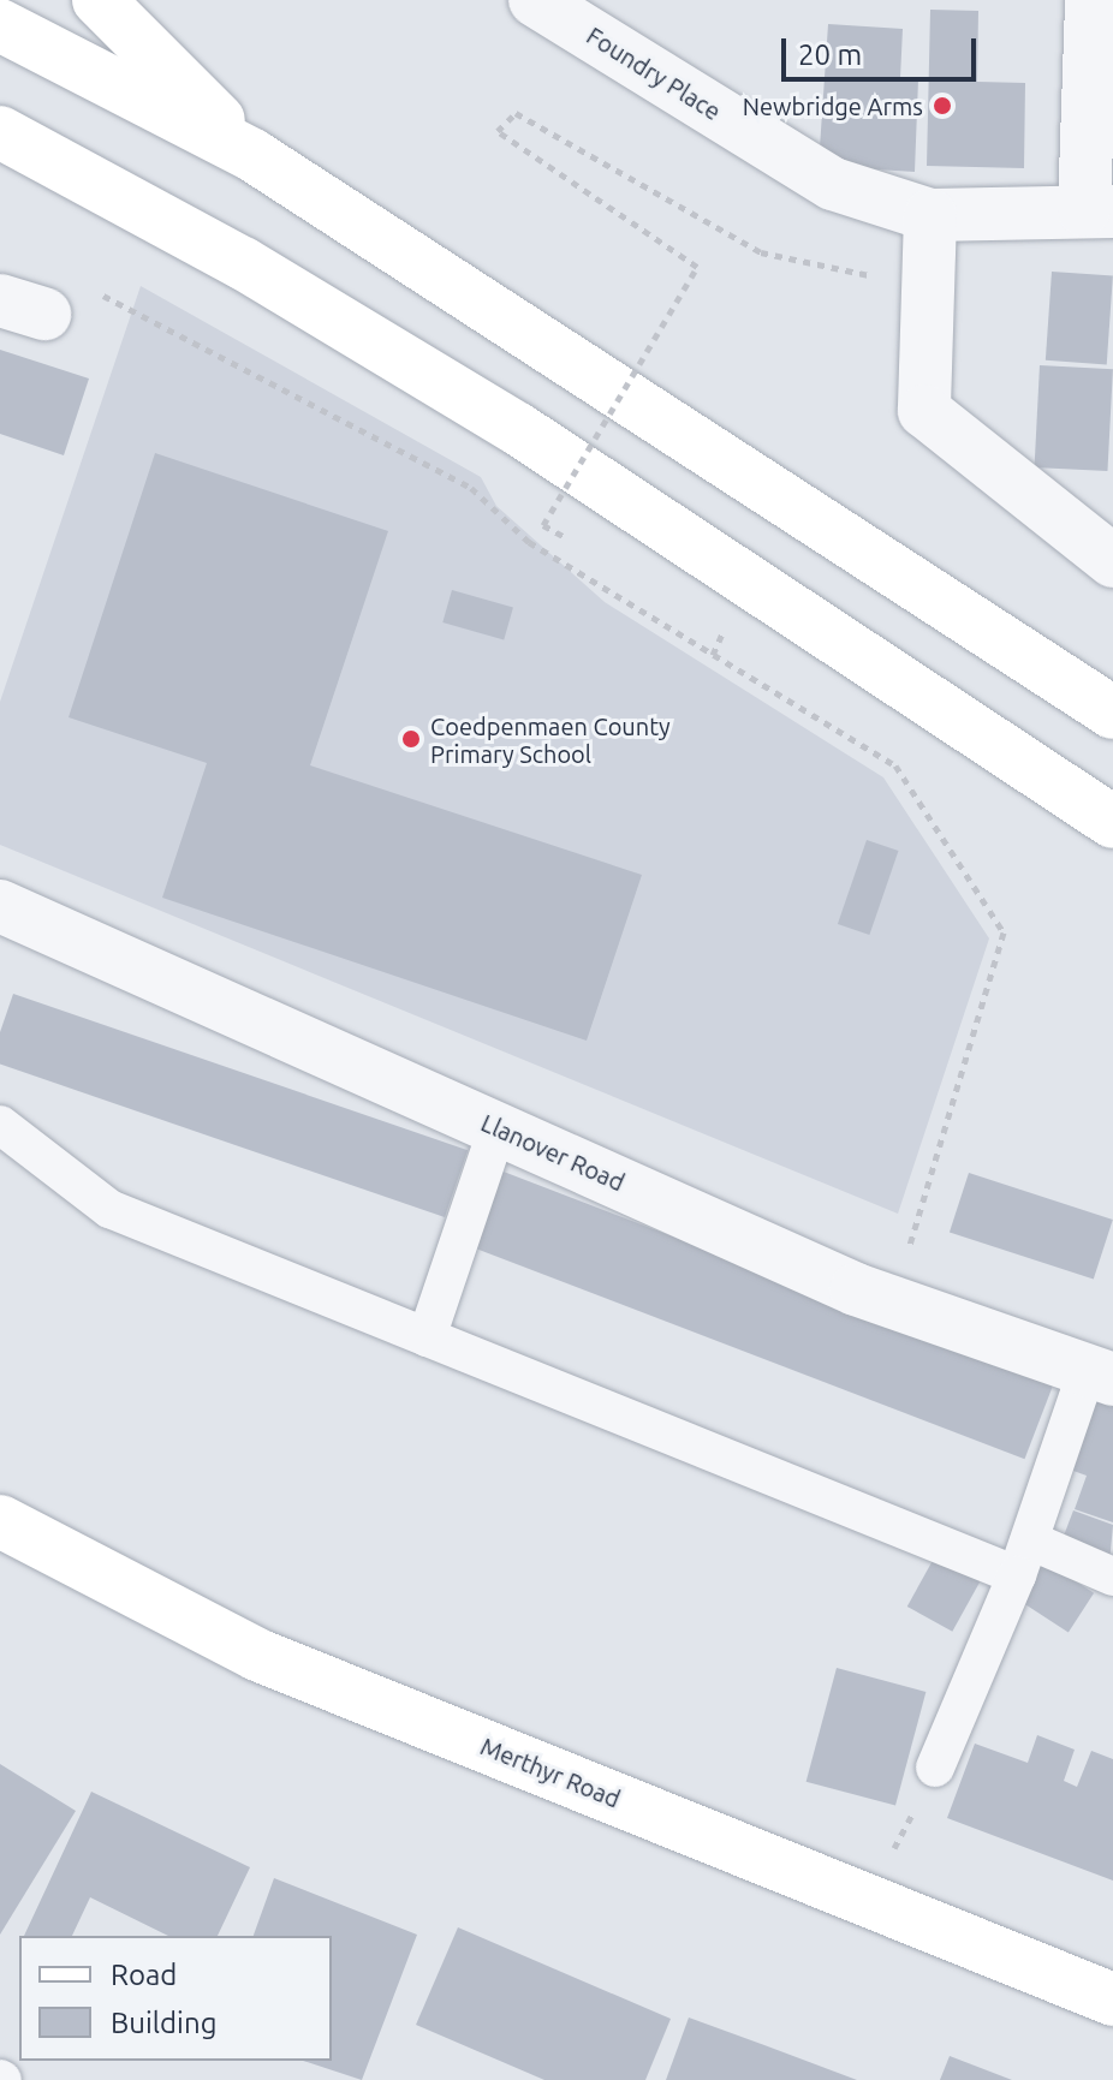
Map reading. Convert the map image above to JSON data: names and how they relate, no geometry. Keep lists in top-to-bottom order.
{
  "streets": {
    "main road": ["Merthyr Road"],
    "street": ["Foundry Place", "Llanover Road"]
  },
  "places": ["Newbridge Arms", "Coedpenmaen County Primary School"],
  "legend": ["Road", "Building"],
  "scale_bar": "20 m"
}
